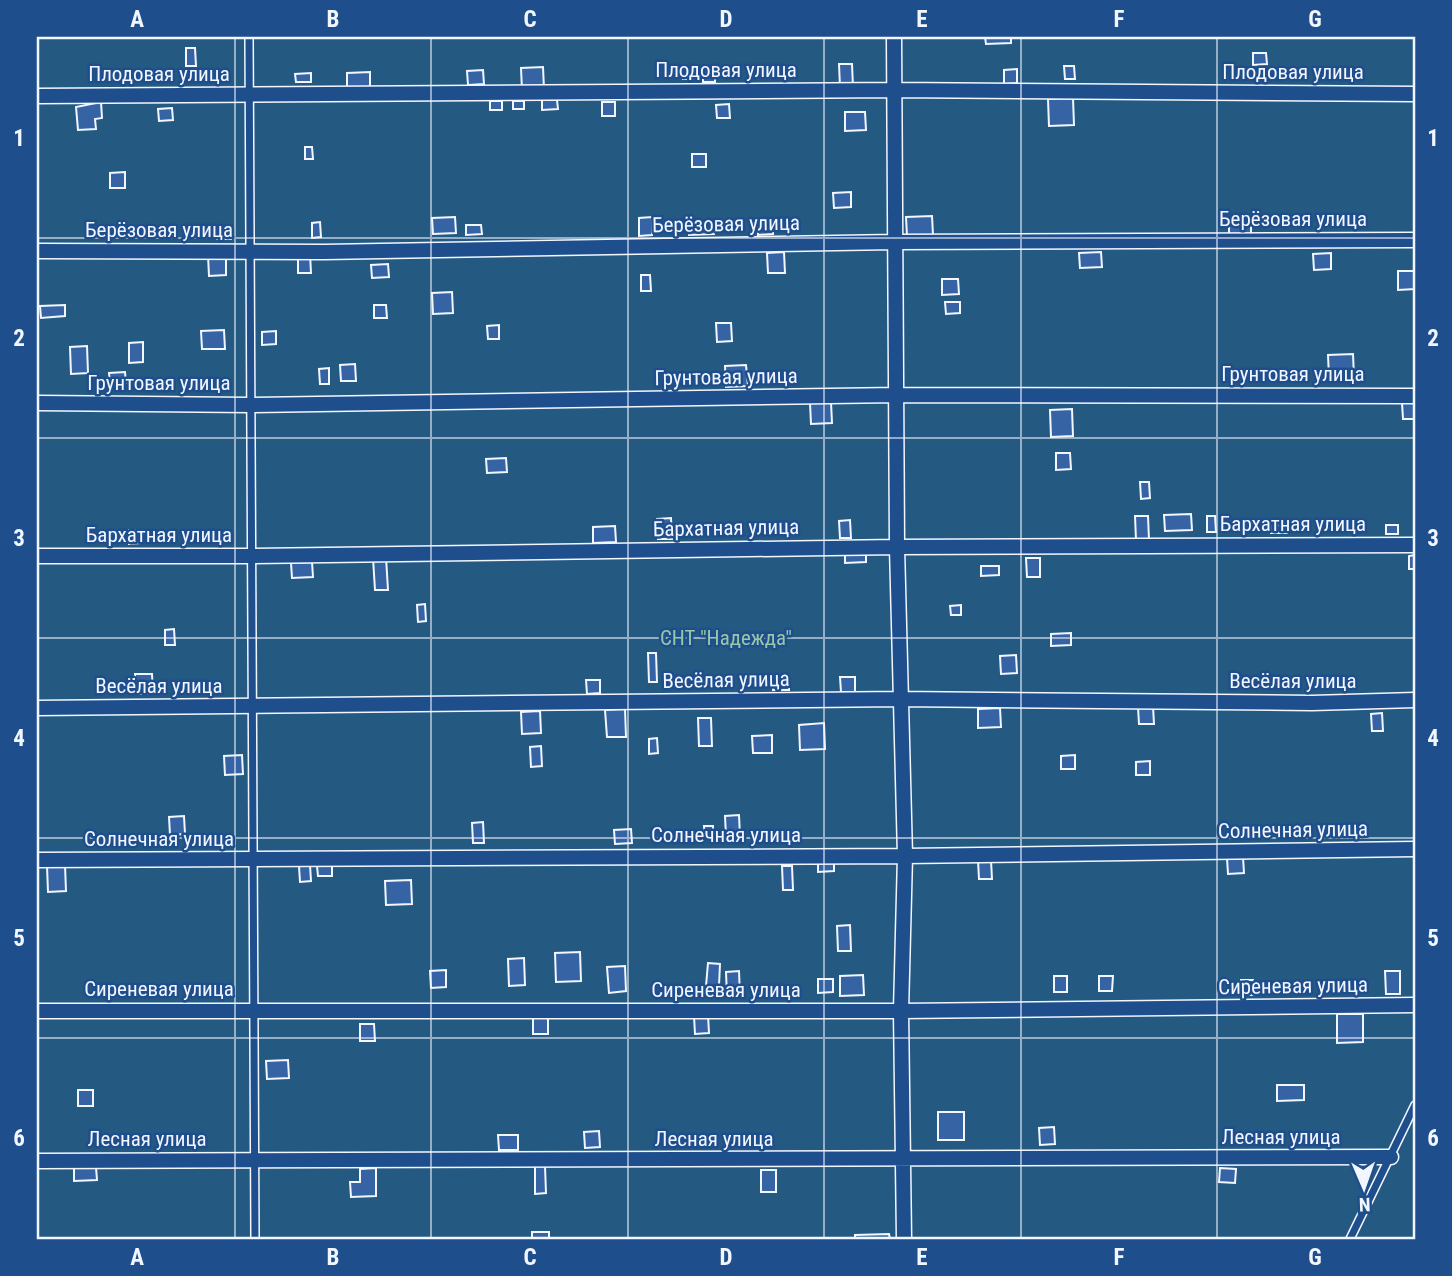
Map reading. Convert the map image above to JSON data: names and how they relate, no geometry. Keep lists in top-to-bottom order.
{
  "streets": {
    "street": [
      "Плодовая улица",
      "Берёзовая улица",
      "Грунтовая улица",
      "Бархатная улица",
      "Весёлая улица",
      "Солнечная улица",
      "Сиреневая улица",
      "Лесная улица"
    ]
  },
  "parks": ["СНТ \"Надежда\""],
  "north": "bottom",
  "grid": {
    "columns": [
      "A",
      "B",
      "C",
      "D",
      "E",
      "F",
      "G"
    ],
    "rows": [
      "1",
      "2",
      "3",
      "4",
      "5",
      "6"
    ]
  }
}
